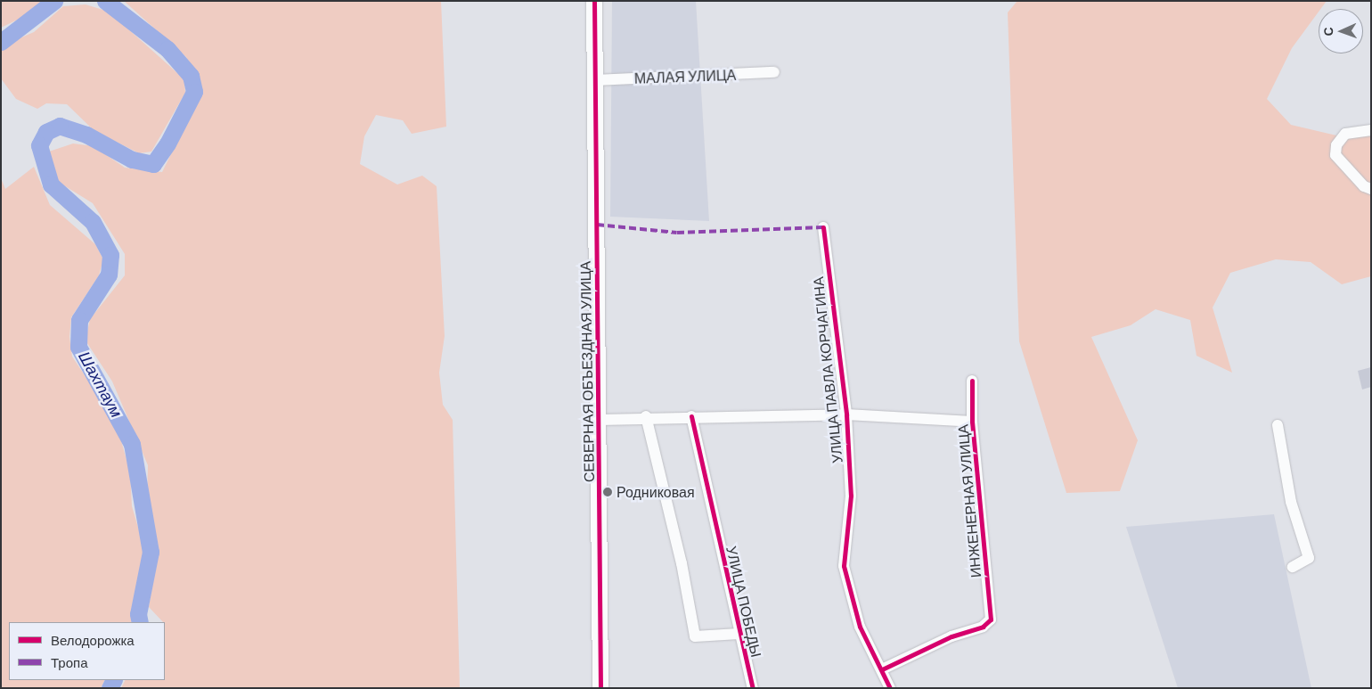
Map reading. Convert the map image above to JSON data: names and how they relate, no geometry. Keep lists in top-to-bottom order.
{
  "streets": {
    "street": [
      "МАЛАЯ УЛИЦА",
      "УЛИЦА ПАВЛА КОРЧАГИНА",
      "СЕВЕРНАЯ ОБЪЕЗДНАЯ УЛИЦА",
      "ИНЖЕНЕРНАЯ УЛИЦА",
      "УЛИЦА ПОБЕДЫ"
    ]
  },
  "crossings": [
    ["МАЛАЯ УЛИЦА", "СЕВЕРНАЯ ОБЪЕЗДНАЯ УЛИЦА"],
    ["УЛИЦА ПАВЛА КОРЧАГИНА", "ИНЖЕНЕРНАЯ УЛИЦА"]
  ],
  "water": ["Шахтаум"],
  "places": ["Родниковая"],
  "legend": ["Велодорожка", "Тропа"],
  "north": "left"
}
